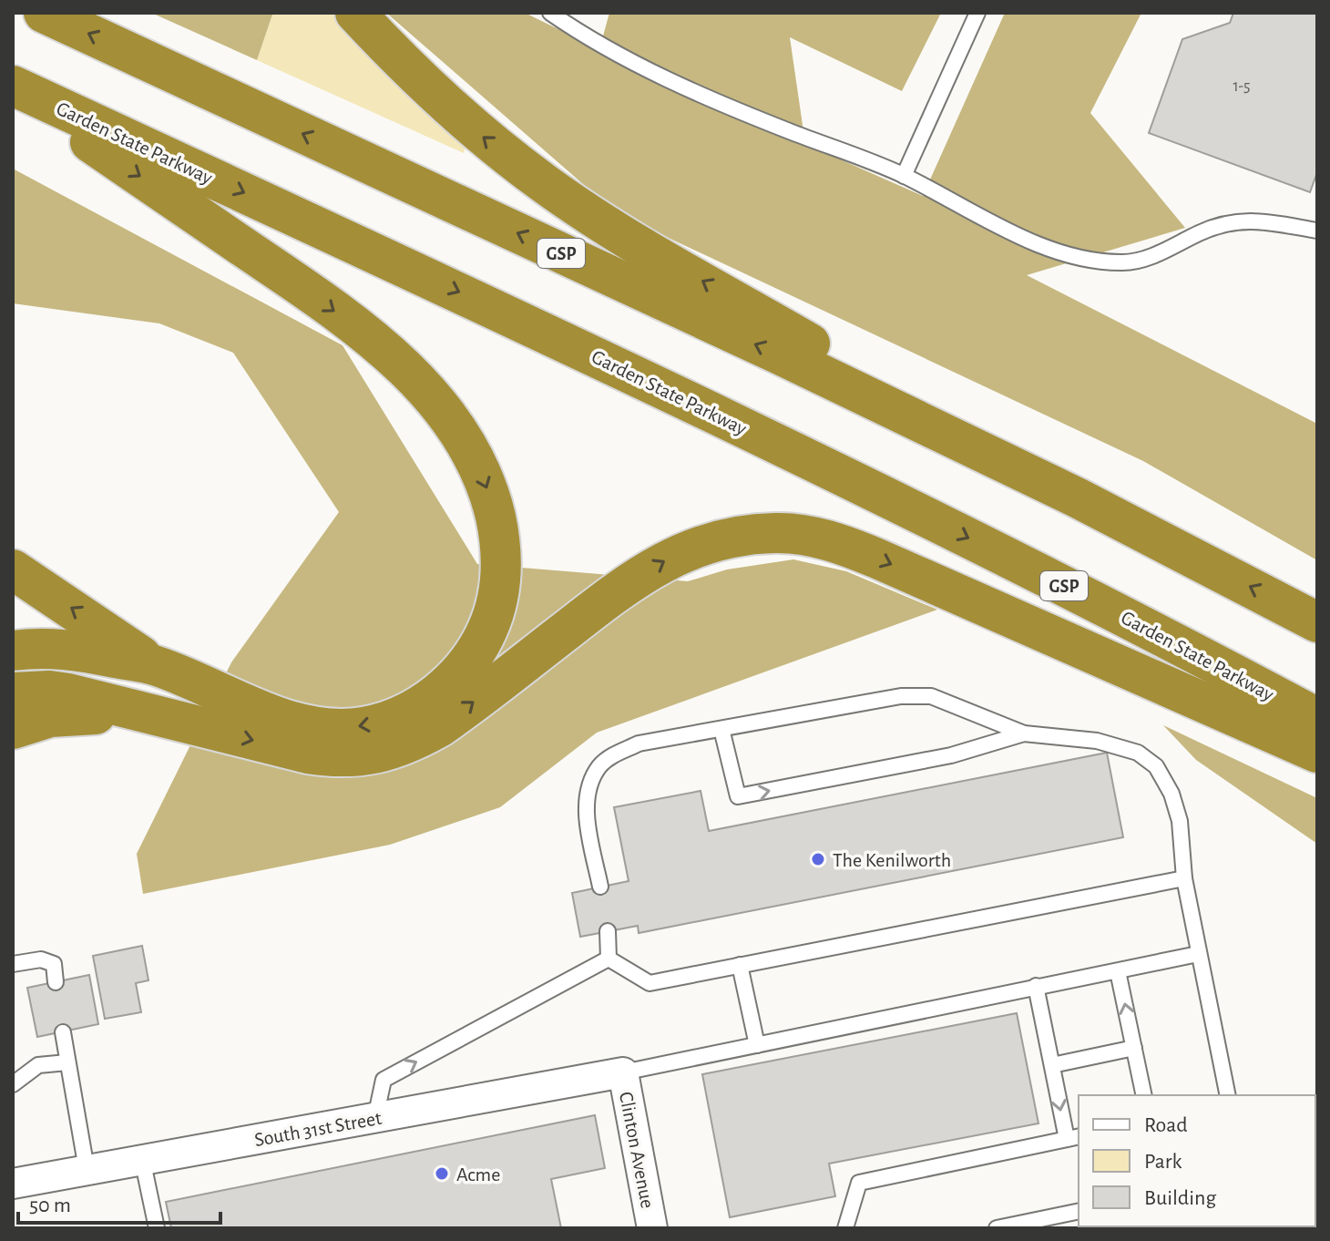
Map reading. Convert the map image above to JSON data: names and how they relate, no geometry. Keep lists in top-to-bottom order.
{
  "streets": {
    "highway": ["Garden State Parkway", "GSP"],
    "street": ["South 31st Street", "Clinton Avenue"]
  },
  "crossings": [
    ["South 31st Street", "Clinton Avenue"]
  ],
  "places": ["The Kenilworth", "Acme"],
  "house_numbers": ["1-5"],
  "legend": ["Road", "Park", "Building"],
  "scale_bar": "50 m"
}
